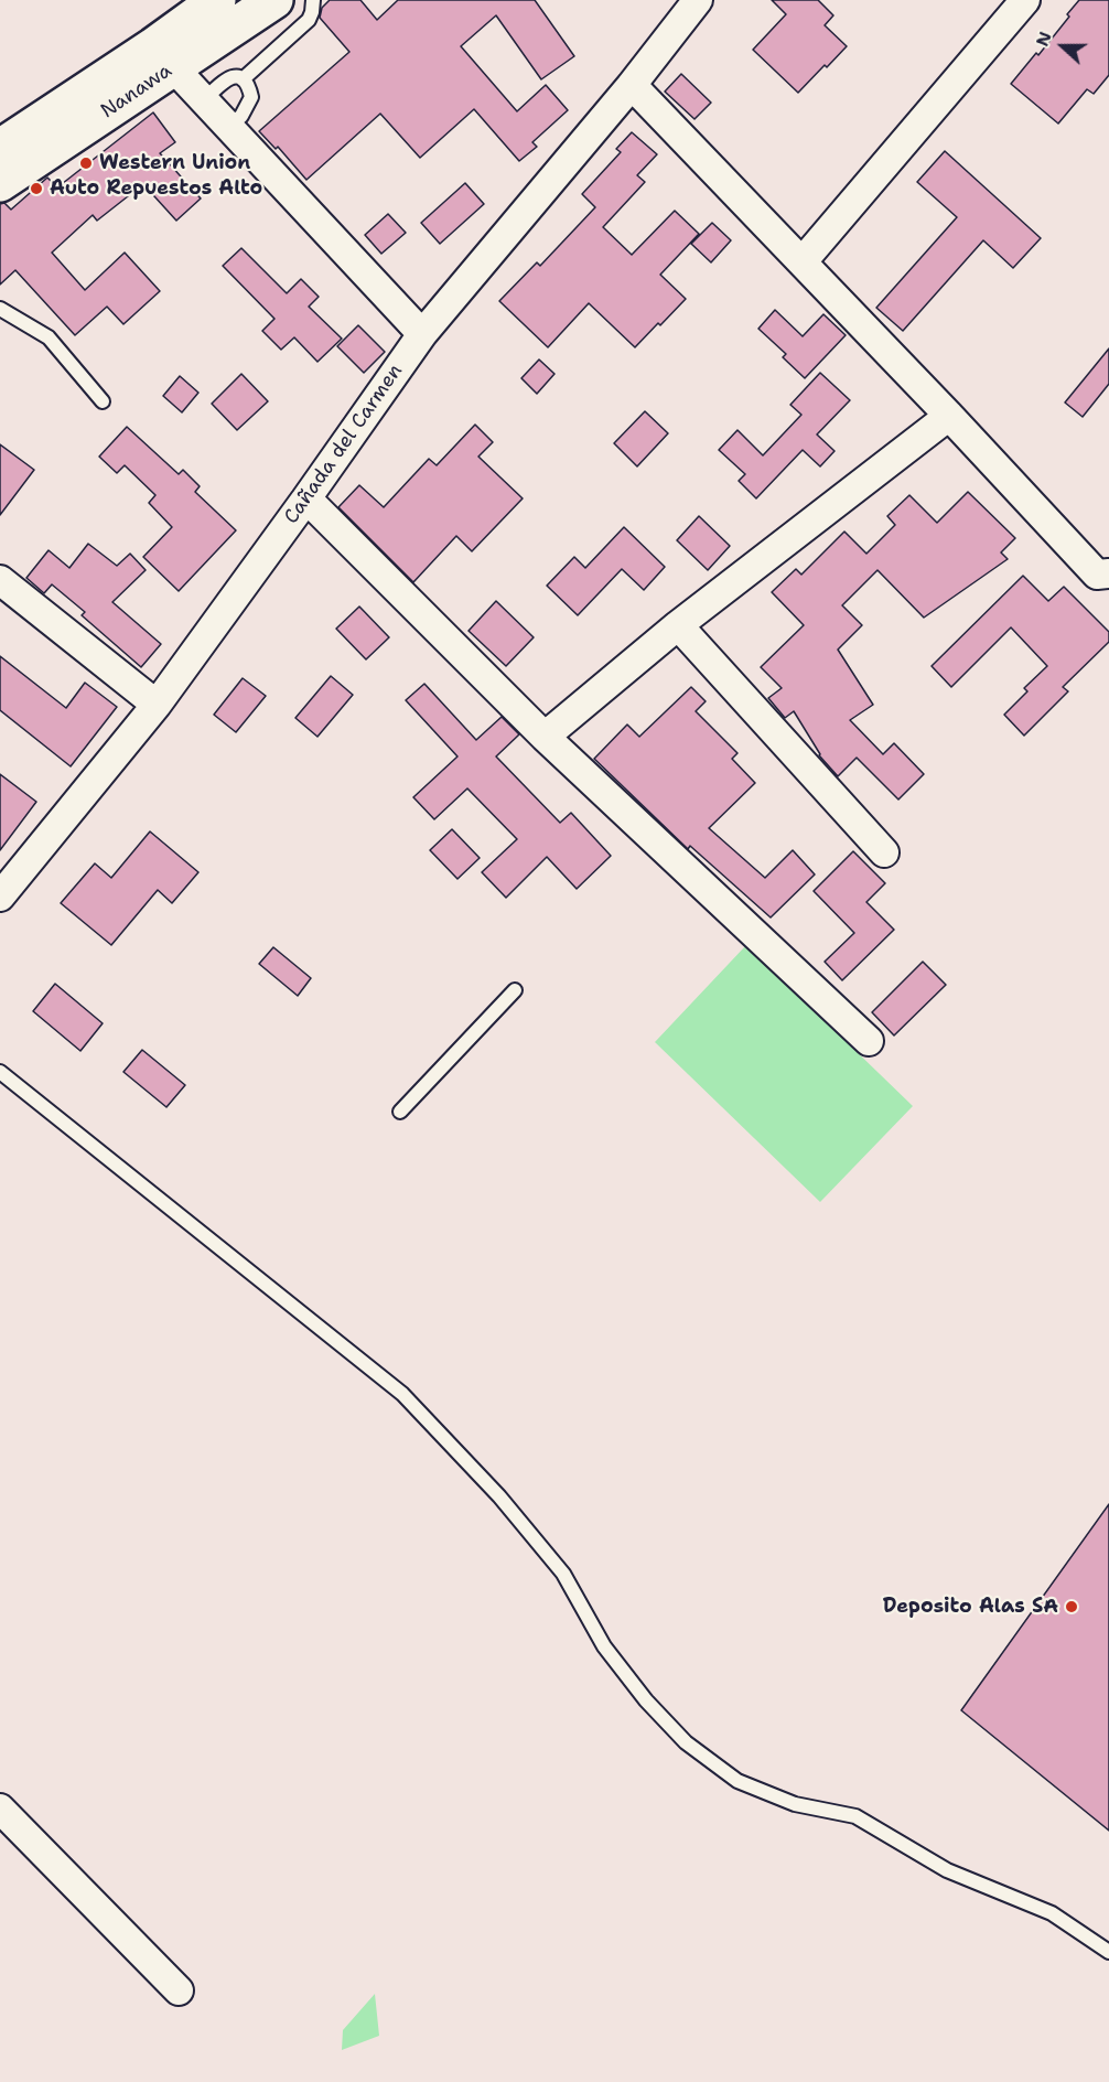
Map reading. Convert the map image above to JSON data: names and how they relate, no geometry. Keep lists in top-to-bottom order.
{
  "streets": {
    "main road": ["Nanawa"],
    "street": ["Cañada del Carmen"]
  },
  "places": ["Western Union", "Auto Repuestos Alto", "Deposito Alas SA"],
  "north": "left"
}
